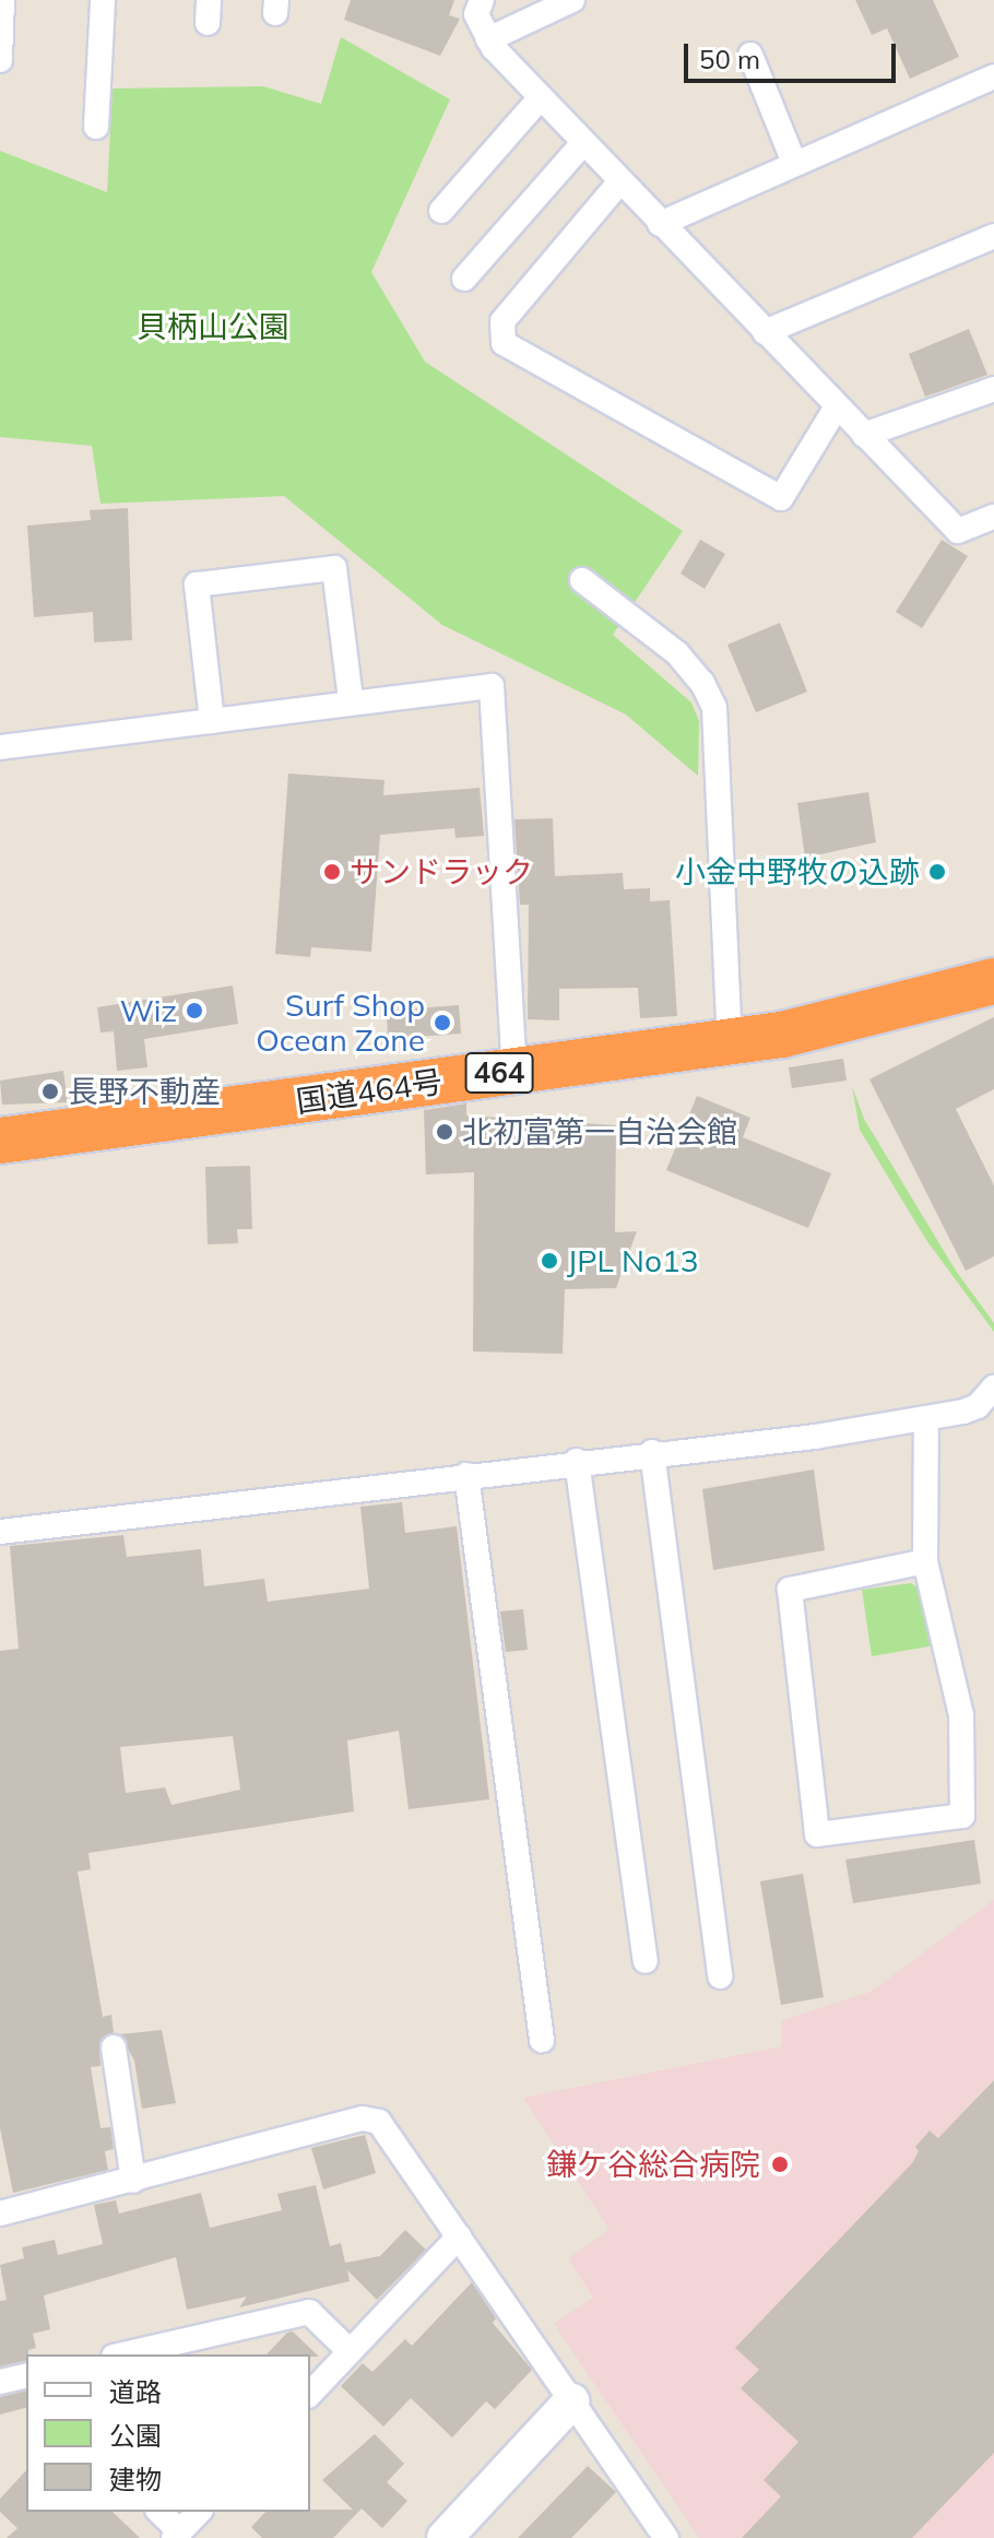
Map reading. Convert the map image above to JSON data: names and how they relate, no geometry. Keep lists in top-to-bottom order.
{
  "streets": {
    "highway": ["464", "国道464号"]
  },
  "parks": ["貝柄山公園"],
  "places": [
    "サンドラック",
    "小金中野牧の込跡",
    "Wiz",
    "Surf Shop Ocean Zone",
    "長野不動産",
    "北初富第一自治会館",
    "JPL No13",
    "鎌ケ谷総合病院"
  ],
  "legend": ["道路", "公園", "建物"],
  "scale_bar": "50 m"
}
